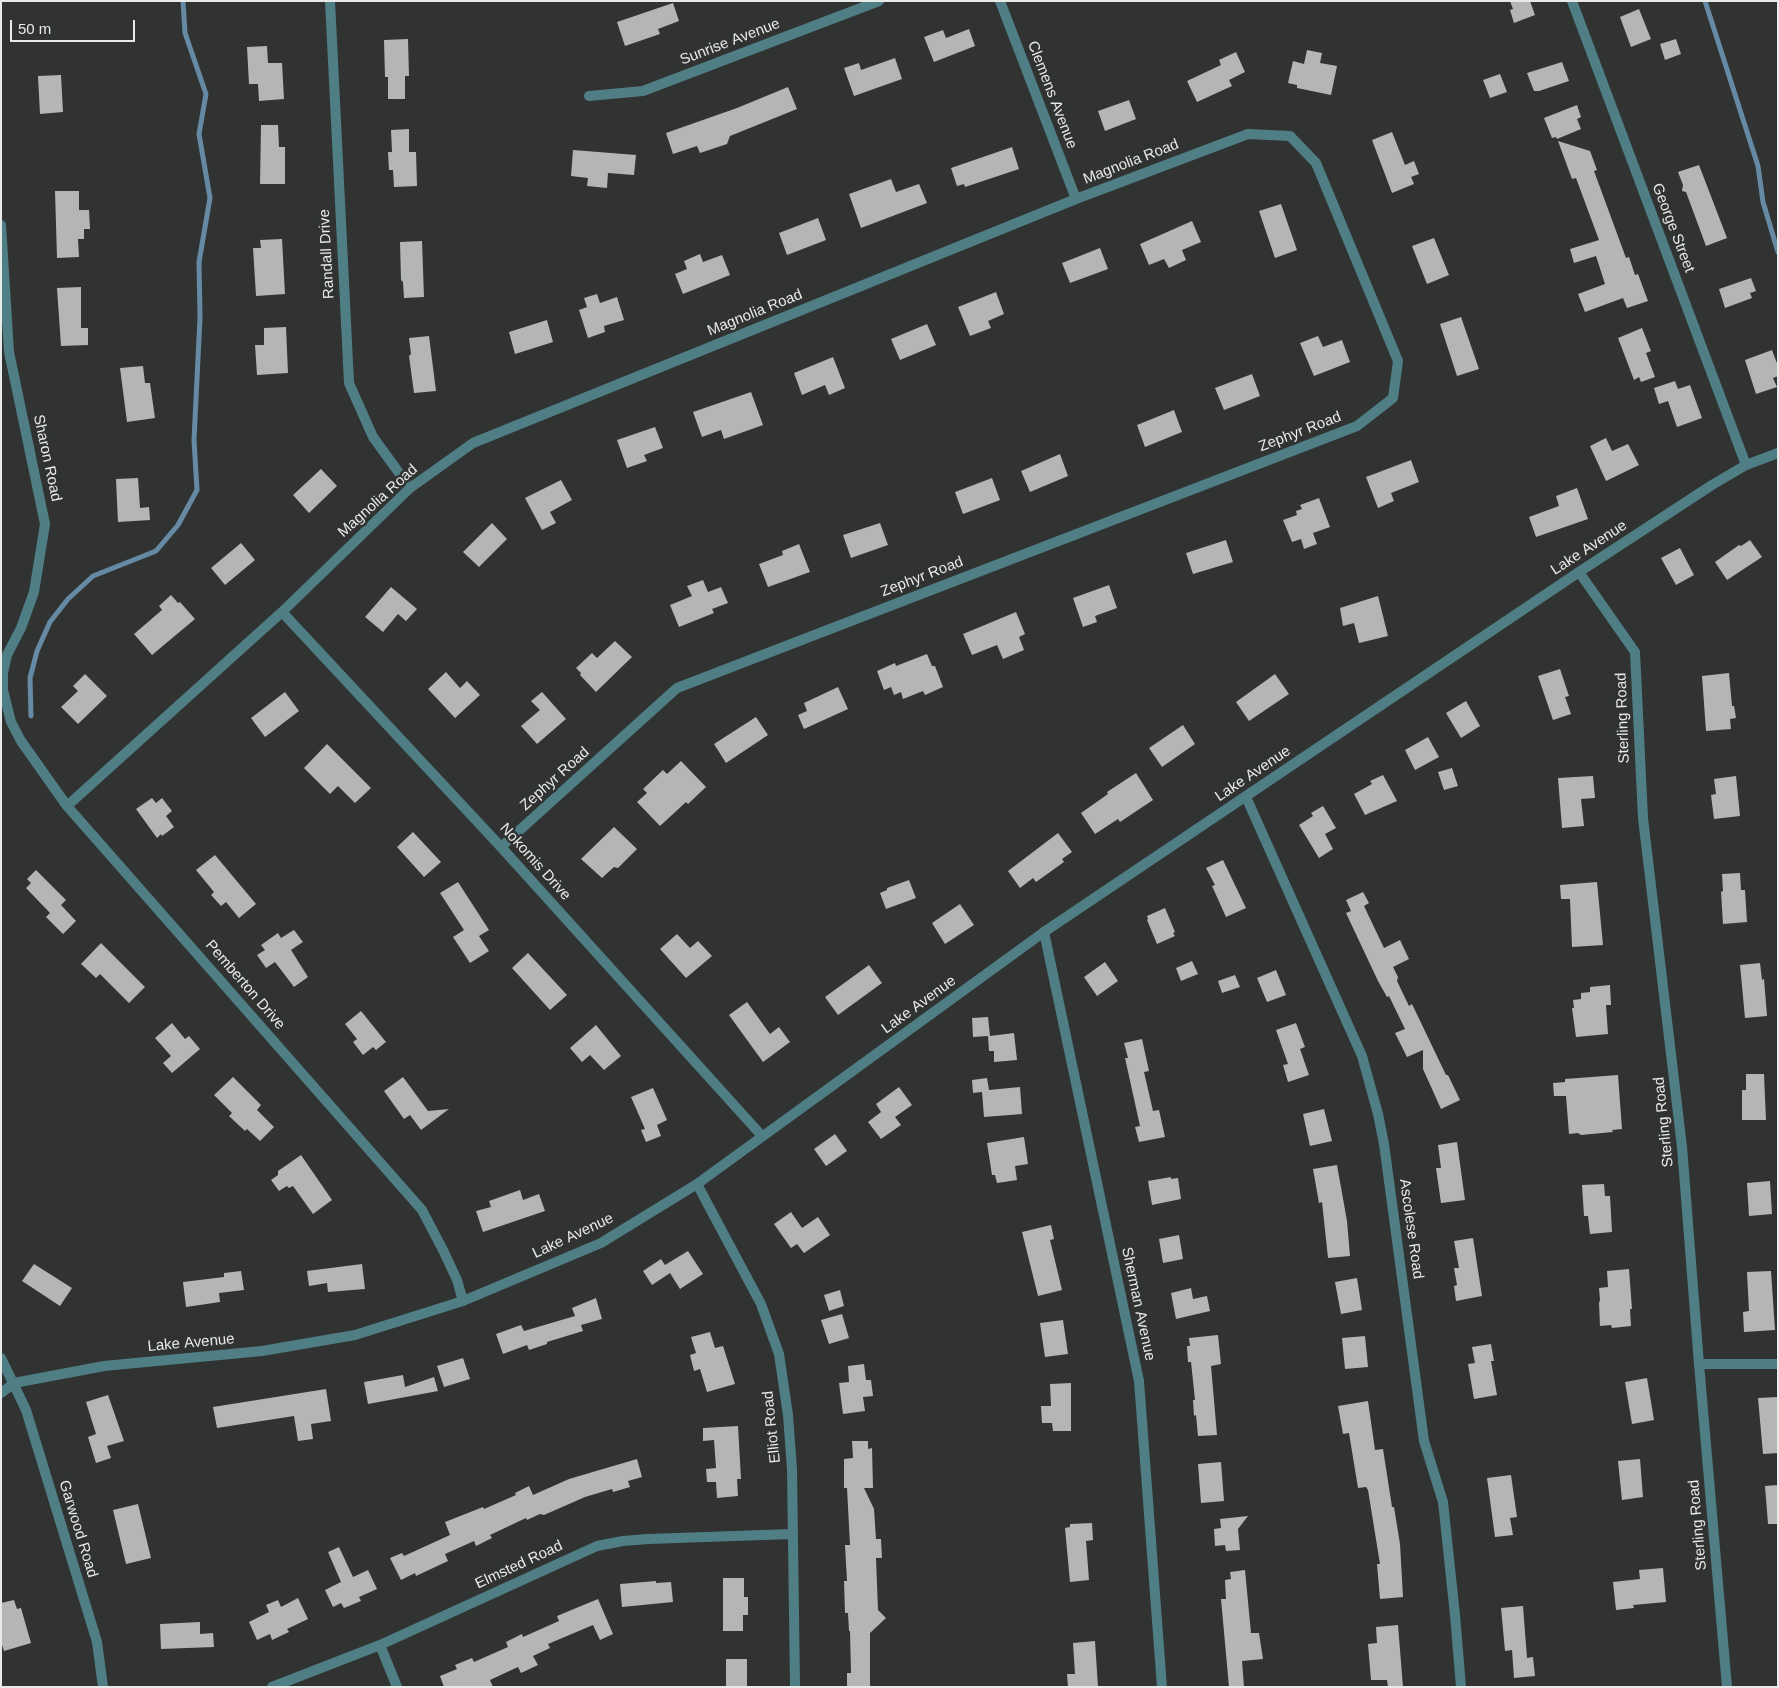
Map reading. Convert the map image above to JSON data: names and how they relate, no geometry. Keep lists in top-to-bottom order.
{
  "streets": {
    "street": [
      "Sunrise Avenue",
      "Clemens Avenue",
      "Magnolia Road",
      "George Street",
      "Randall Drive",
      "Zephyr Road",
      "Sharon Road",
      "Lake Avenue",
      "Sterling Road",
      "Nokomis Drive",
      "Pemberton Drive",
      "Ascolese Road",
      "Sherman Avenue",
      "Elliot Road",
      "Garwood Road",
      "Elmsted Road"
    ]
  },
  "crossings": [
    ["Clemens Avenue", "Magnolia Road"],
    ["Magnolia Road", "Randall Drive"],
    ["Magnolia Road", "Zephyr Road"],
    ["Magnolia Road", "Nokomis Drive"],
    ["Magnolia Road", "Pemberton Drive"],
    ["George Street", "Lake Avenue"],
    ["Zephyr Road", "Nokomis Drive"],
    ["Sharon Road", "Pemberton Drive"],
    ["Lake Avenue", "Sterling Road"],
    ["Lake Avenue", "Nokomis Drive"],
    ["Lake Avenue", "Pemberton Drive"],
    ["Lake Avenue", "Ascolese Road"],
    ["Lake Avenue", "Sherman Avenue"],
    ["Lake Avenue", "Elliot Road"],
    ["Lake Avenue", "Garwood Road"],
    ["Elliot Road", "Elmsted Road"]
  ],
  "scale_bar": "50 m"
}
